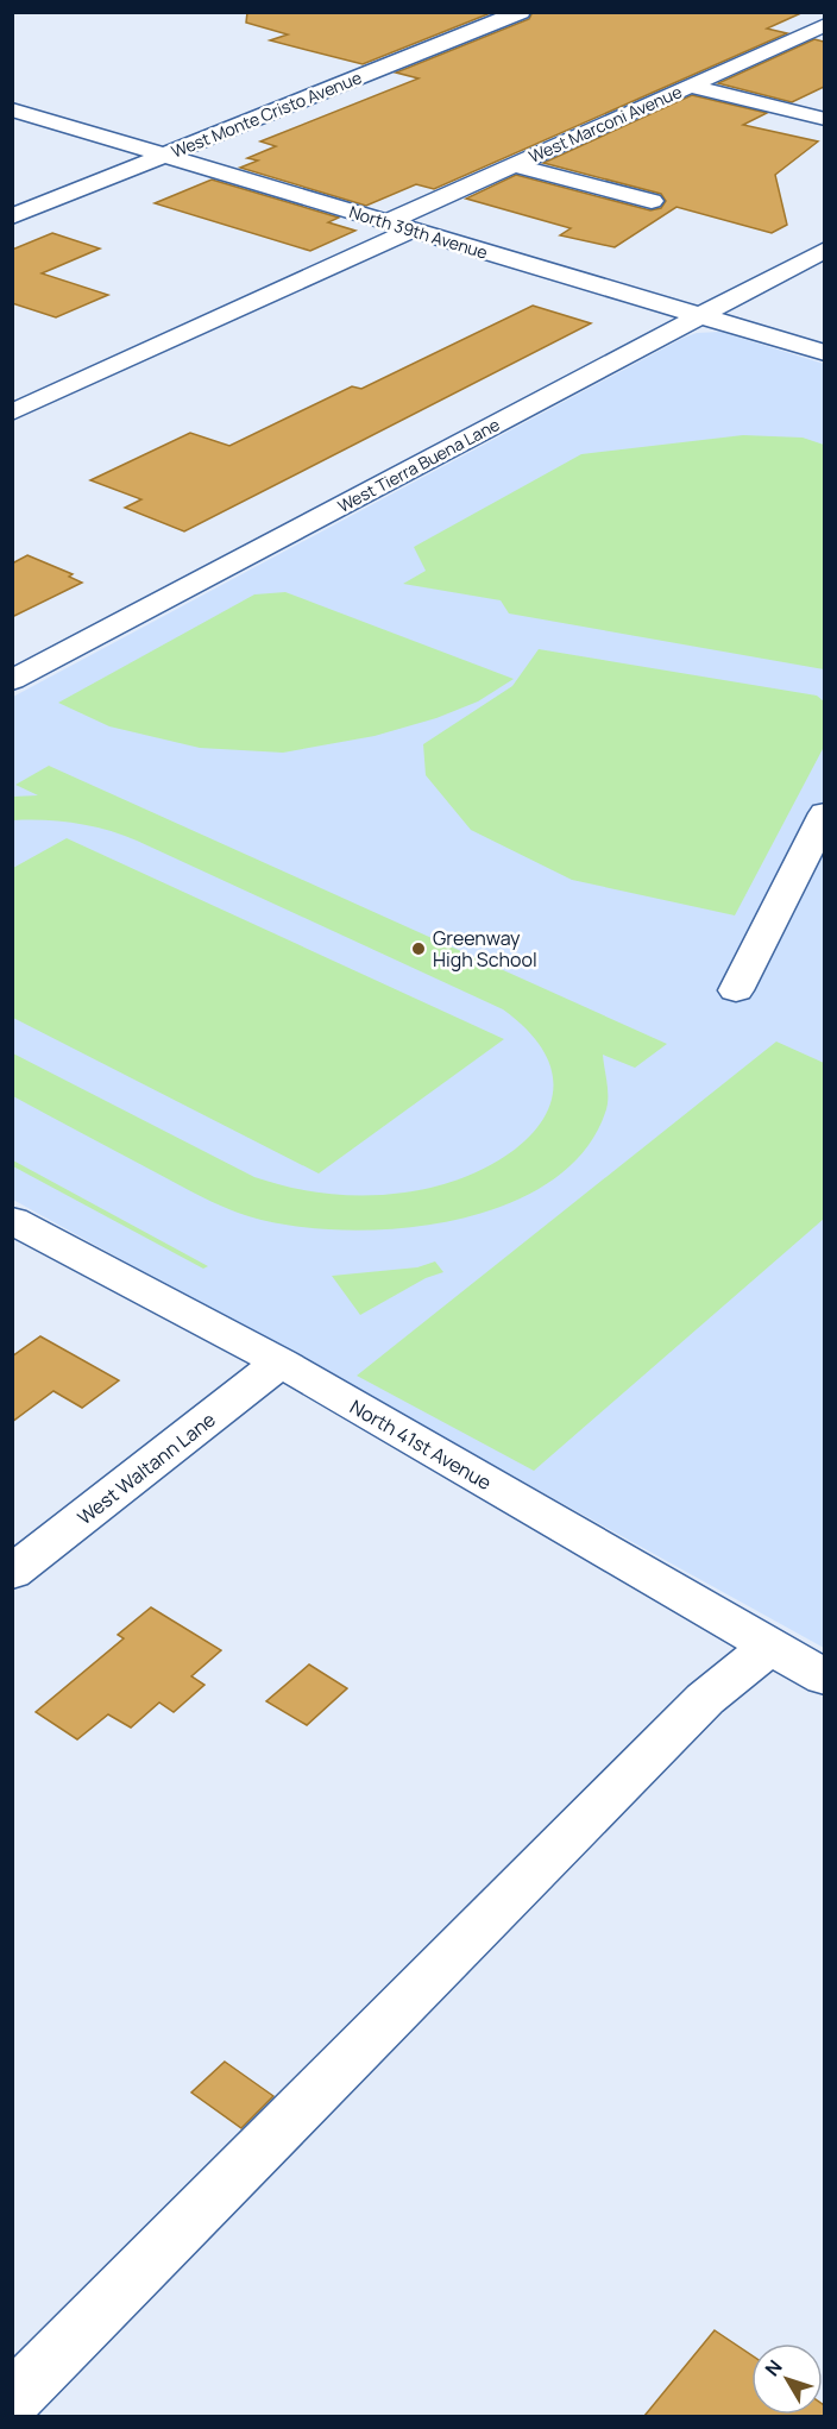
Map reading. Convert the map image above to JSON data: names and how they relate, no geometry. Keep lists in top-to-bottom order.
{
  "streets": {
    "street": [
      "West Monte Cristo Avenue",
      "West Marconi Avenue",
      "North 39th Avenue",
      "West Tierra Buena Lane",
      "North 41st Avenue",
      "West Waltann Lane"
    ]
  },
  "crossings": [
    ["West Monte Cristo Avenue", "North 39th Avenue"],
    ["West Marconi Avenue", "North 39th Avenue"],
    ["North 39th Avenue", "West Tierra Buena Lane"],
    ["North 41st Avenue", "West Waltann Lane"]
  ],
  "places": ["Greenway High School"],
  "north": "top left"
}
